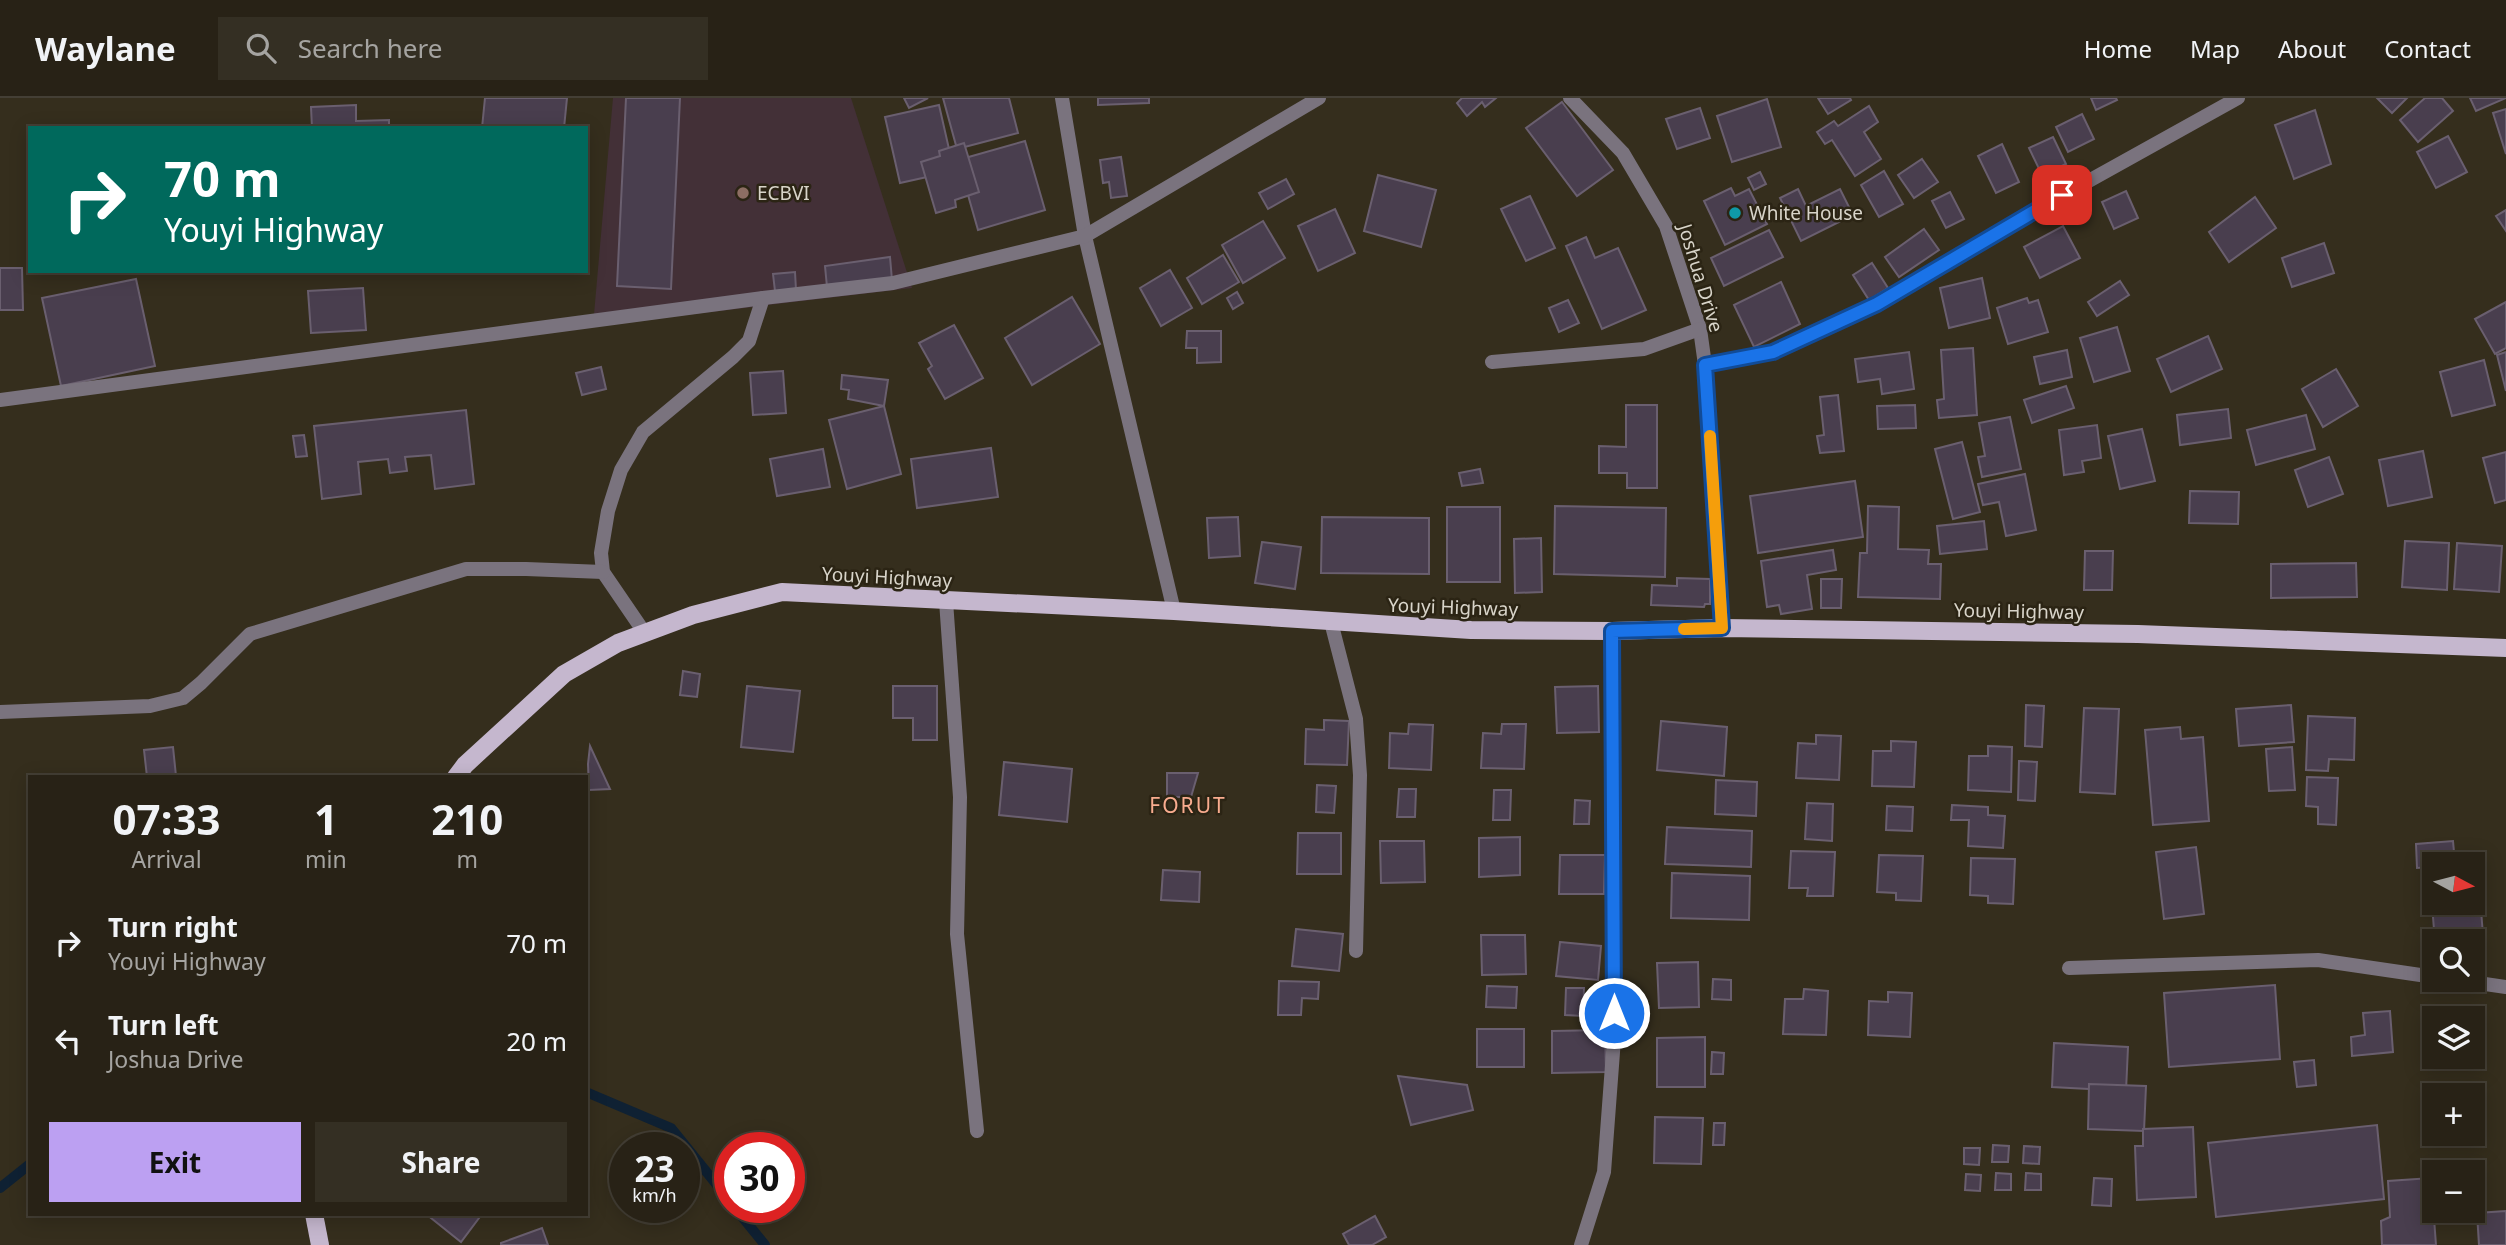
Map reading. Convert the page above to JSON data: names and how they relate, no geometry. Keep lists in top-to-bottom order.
{
  "streets": {
    "main road": ["Youyi Highway"],
    "street": ["Joshua Drive"]
  },
  "crossings": [
    ["Joshua Drive", "Youyi Highway"]
  ],
  "districts": ["FORUT"],
  "places": ["ECBVI", "White House"],
  "north": "right",
  "page": {
    "header": "Waylane",
    "search": "Search here",
    "nav": [
      "Home",
      "Map",
      "About",
      "Contact"
    ],
    "turn": ["70 m", "Youyi Highway"],
    "eta": [
      "07:33",
      "Arrival",
      "1",
      "min",
      "210",
      "m"
    ],
    "map_buttons": ["+", "−"],
    "list": [
      {
        "name": "Turn right",
        "note": "Youyi Highway",
        "value": "70 m"
      },
      {
        "name": "Turn left",
        "note": "Joshua Drive",
        "value": "20 m"
      }
    ],
    "buttons": ["Exit", "Share"],
    "speed": "23 km/h",
    "limit": "30"
  }
}
